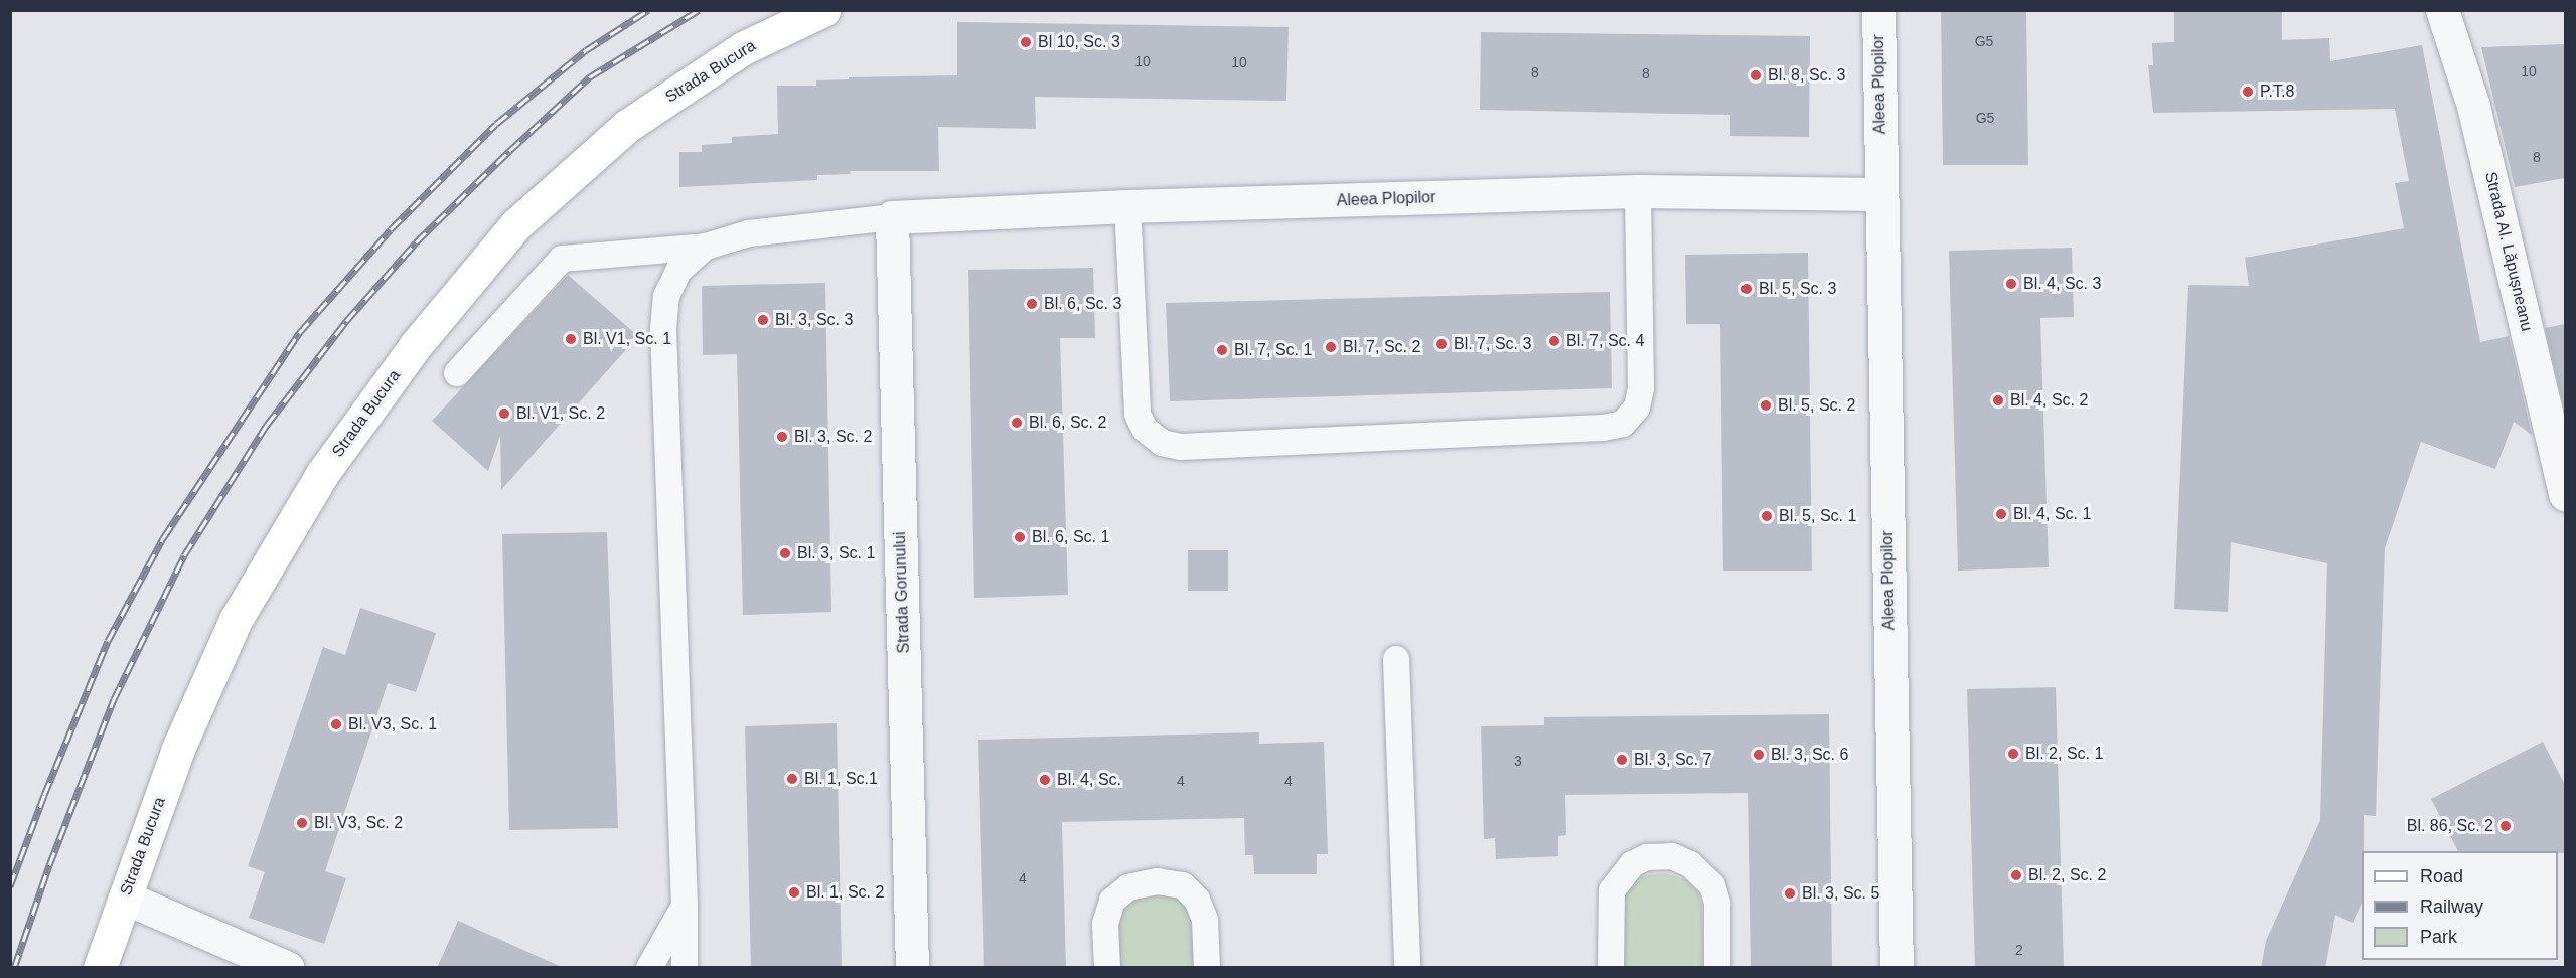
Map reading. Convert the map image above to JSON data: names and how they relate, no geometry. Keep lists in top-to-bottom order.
{
  "streets": {
    "main road": ["Strada Bucura"],
    "street": ["Aleea Plopilor", "Strada Al. Lăpușneanu", "Strada Gorunului"]
  },
  "crossings": [
    ["Aleea Plopilor", "Strada Gorunului"]
  ],
  "places": [
    "Bl 10, Sc. 3",
    "Bl. 8, Sc. 3",
    "P.T.8",
    "Bl. 4, Sc. 3",
    "Bl. 5, Sc. 3",
    "Bl. 6, Sc. 3",
    "Bl. 3, Sc. 3",
    "Bl. V1, Sc. 1",
    "Bl. 7, Sc. 4",
    "Bl. 7, Sc. 3",
    "Bl. 7, Sc. 2",
    "Bl. 7, Sc. 1",
    "Bl. 4, Sc. 2",
    "Bl. 5, Sc. 2",
    "Bl. V1, Sc. 2",
    "Bl. 6, Sc. 2",
    "Bl. 3, Sc. 2",
    "Bl. 4, Sc. 1",
    "Bl. 5, Sc. 1",
    "Bl. 6, Sc. 1",
    "Bl. 3, Sc. 1",
    "Bl. V3, Sc. 1",
    "Bl. 2, Sc. 1",
    "Bl. 3, Sc. 6",
    "Bl. 3, Sc. 7",
    "Bl. 1, Sc.1",
    "Bl. 4, Sc.",
    "Bl. V3, Sc. 2",
    "Bl. 86, Sc. 2",
    "Bl. 2, Sc. 2",
    "Bl. 1, Sc. 2",
    "Bl. 3, Sc. 5"
  ],
  "house_numbers": [
    "G5",
    "10",
    "10",
    "10",
    "8",
    "8",
    "G5",
    "8",
    "3",
    "4",
    "4",
    "4",
    "2"
  ],
  "legend": ["Road", "Railway", "Park"]
}
